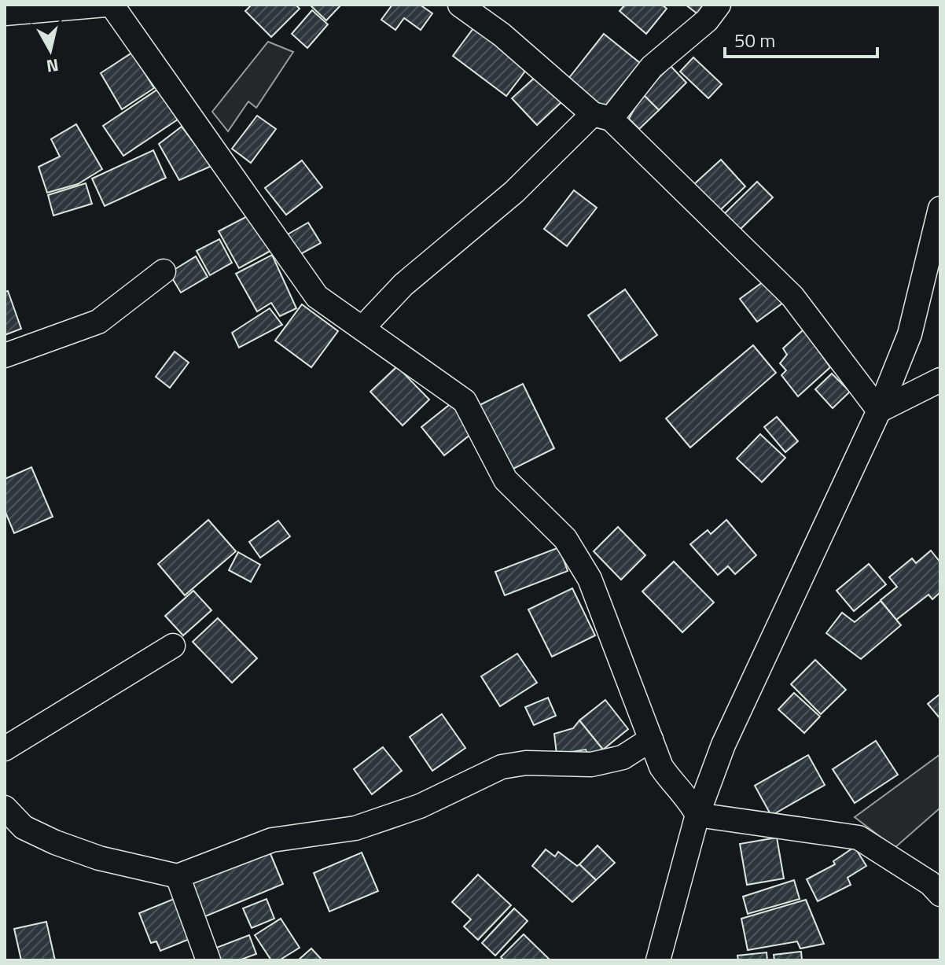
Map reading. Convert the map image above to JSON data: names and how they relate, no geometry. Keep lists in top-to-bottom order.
{
  "scale_bar": "50 m",
  "north": "bottom"
}
